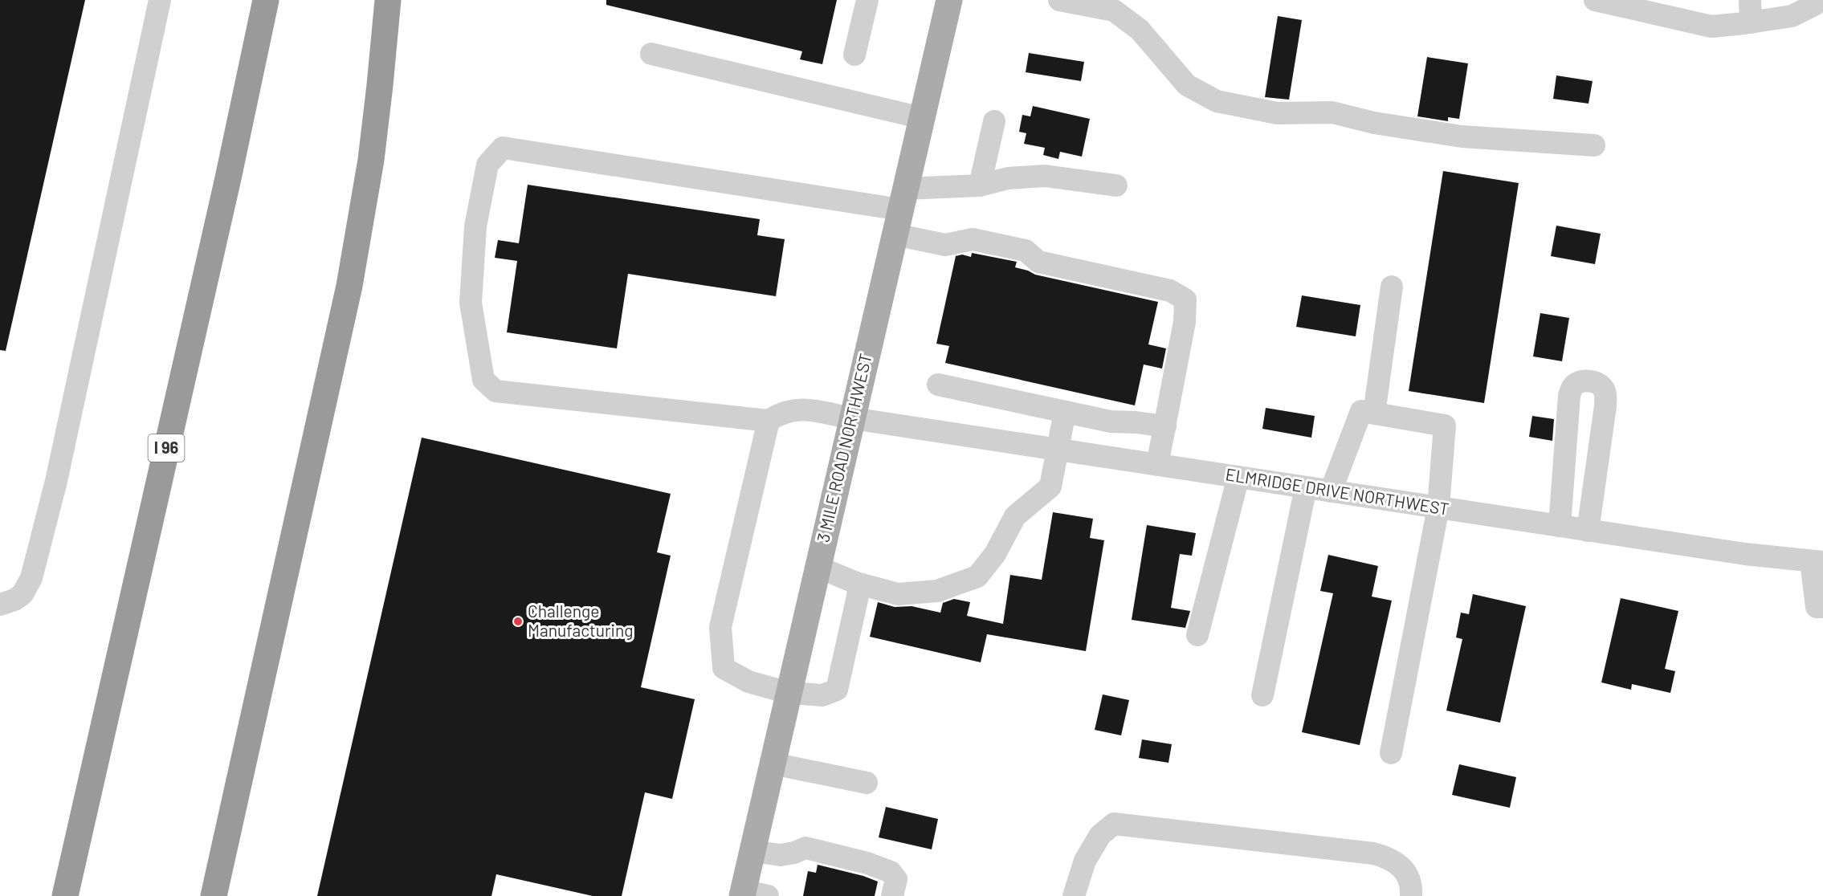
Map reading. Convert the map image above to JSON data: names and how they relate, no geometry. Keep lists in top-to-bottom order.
{
  "streets": {
    "highway": ["I 96"],
    "main road": ["3 MILE ROAD NORTHWEST"],
    "street": ["ELMRIDGE DRIVE NORTHWEST"]
  },
  "crossings": [
    ["3 MILE ROAD NORTHWEST", "ELMRIDGE DRIVE NORTHWEST"]
  ],
  "places": ["Challenge Manufacturing"]
}
